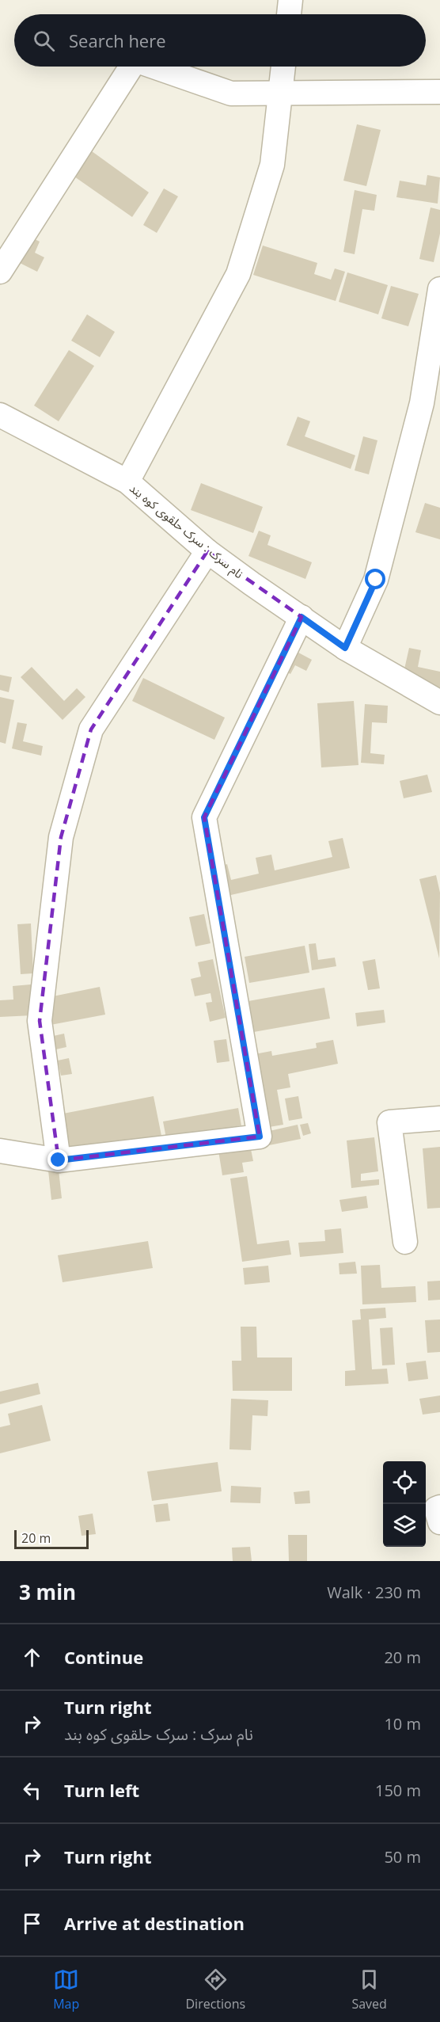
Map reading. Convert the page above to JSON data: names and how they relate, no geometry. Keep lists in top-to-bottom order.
{
  "streets": {
    "street": ["نام سرک : سرک حلقوی کوه بند"]
  },
  "scale_bar": "20 m",
  "page": {
    "search": "Search here",
    "scale": "20 m",
    "heading": ["3 min", "Walk · 230 m"],
    "list": [
      ["Continue", "20 m"],
      ["Turn right", "نام سرک : سرک حلقوی کوه بند", "10 m"],
      ["Turn left", "150 m"],
      ["Turn right", "50 m"],
      "Arrive at destination"
    ],
    "nav": ["Map", "Directions", "Saved"]
  }
}
